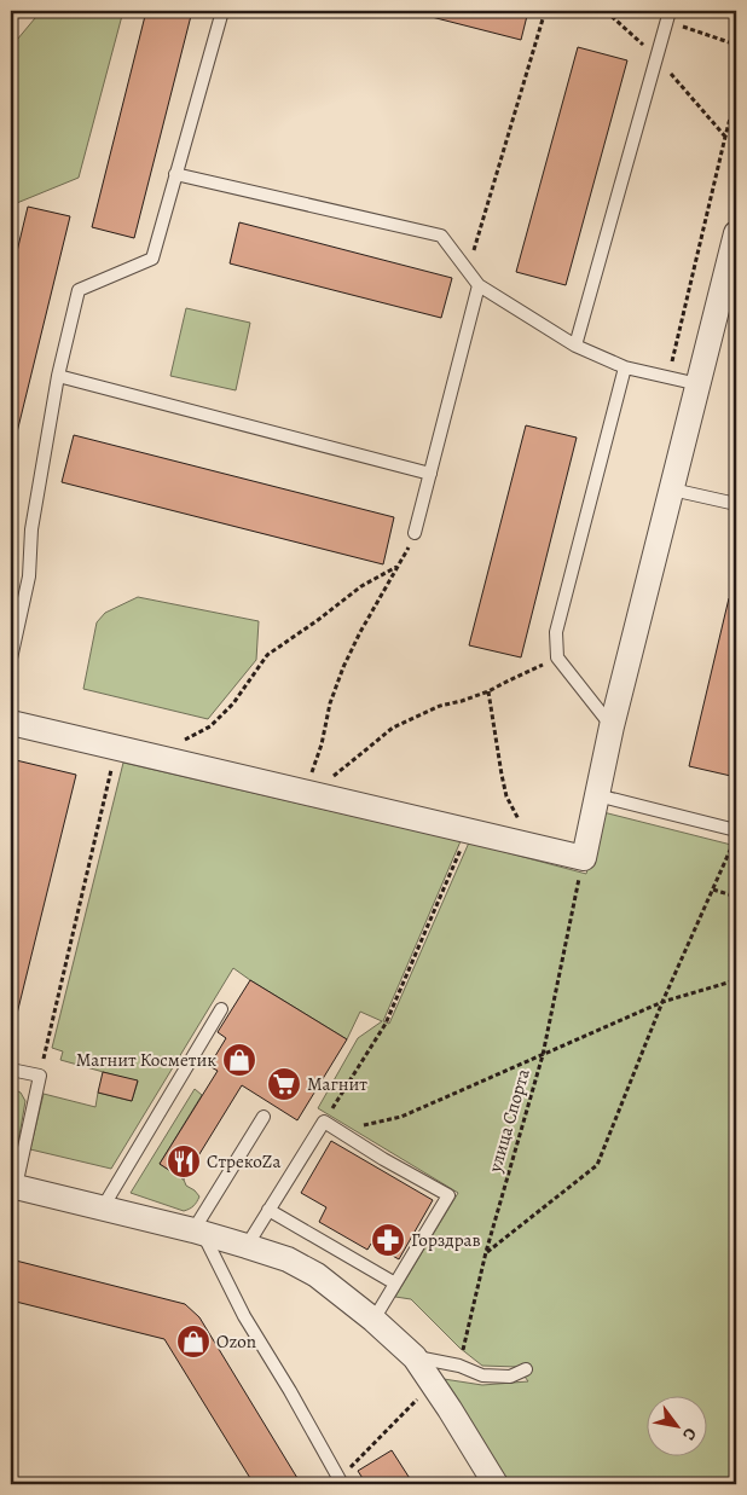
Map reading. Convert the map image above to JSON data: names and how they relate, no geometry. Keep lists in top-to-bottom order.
{
  "streets": {
    "path": ["улица Спорта"]
  },
  "places": {
    "shop": ["Магнит Косметик", "Ozon"],
    "supermarket": ["Магнит"],
    "restaurant": ["СтрекоZа"],
    "pharmacy": ["Горздрав"]
  },
  "north": "bottom right"
}
